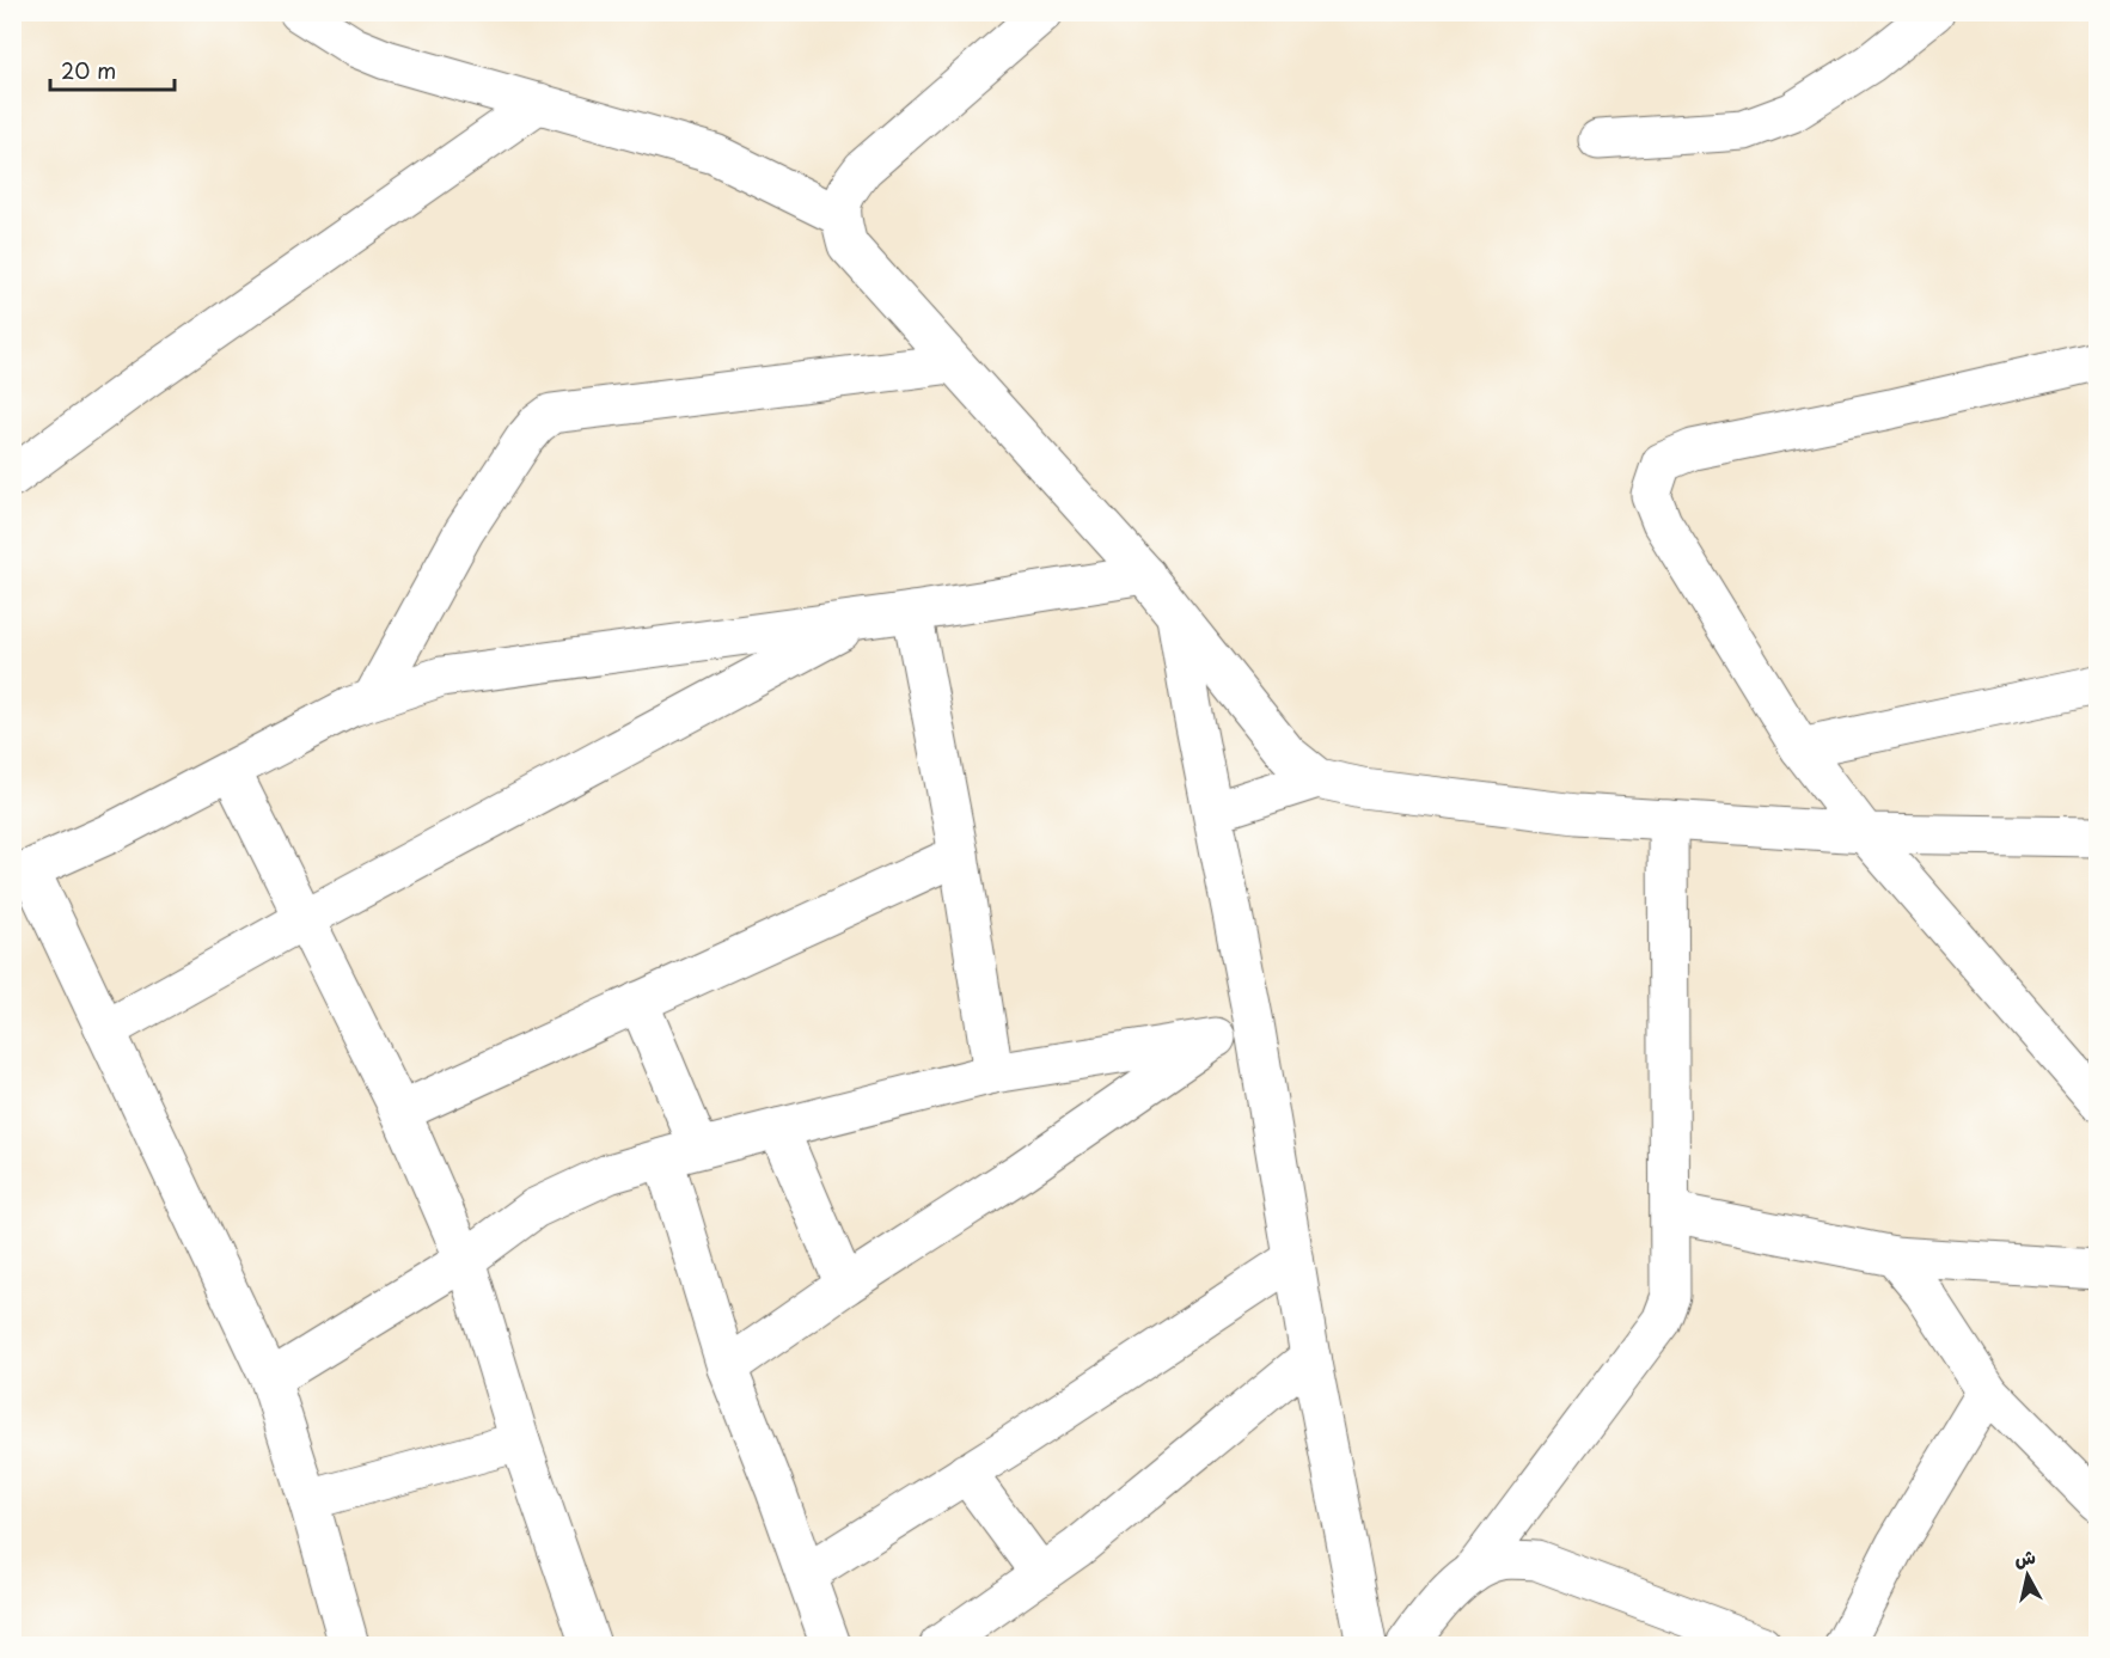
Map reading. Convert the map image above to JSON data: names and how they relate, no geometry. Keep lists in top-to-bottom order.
{
  "scale_bar": "20 m",
  "north": "top"
}
